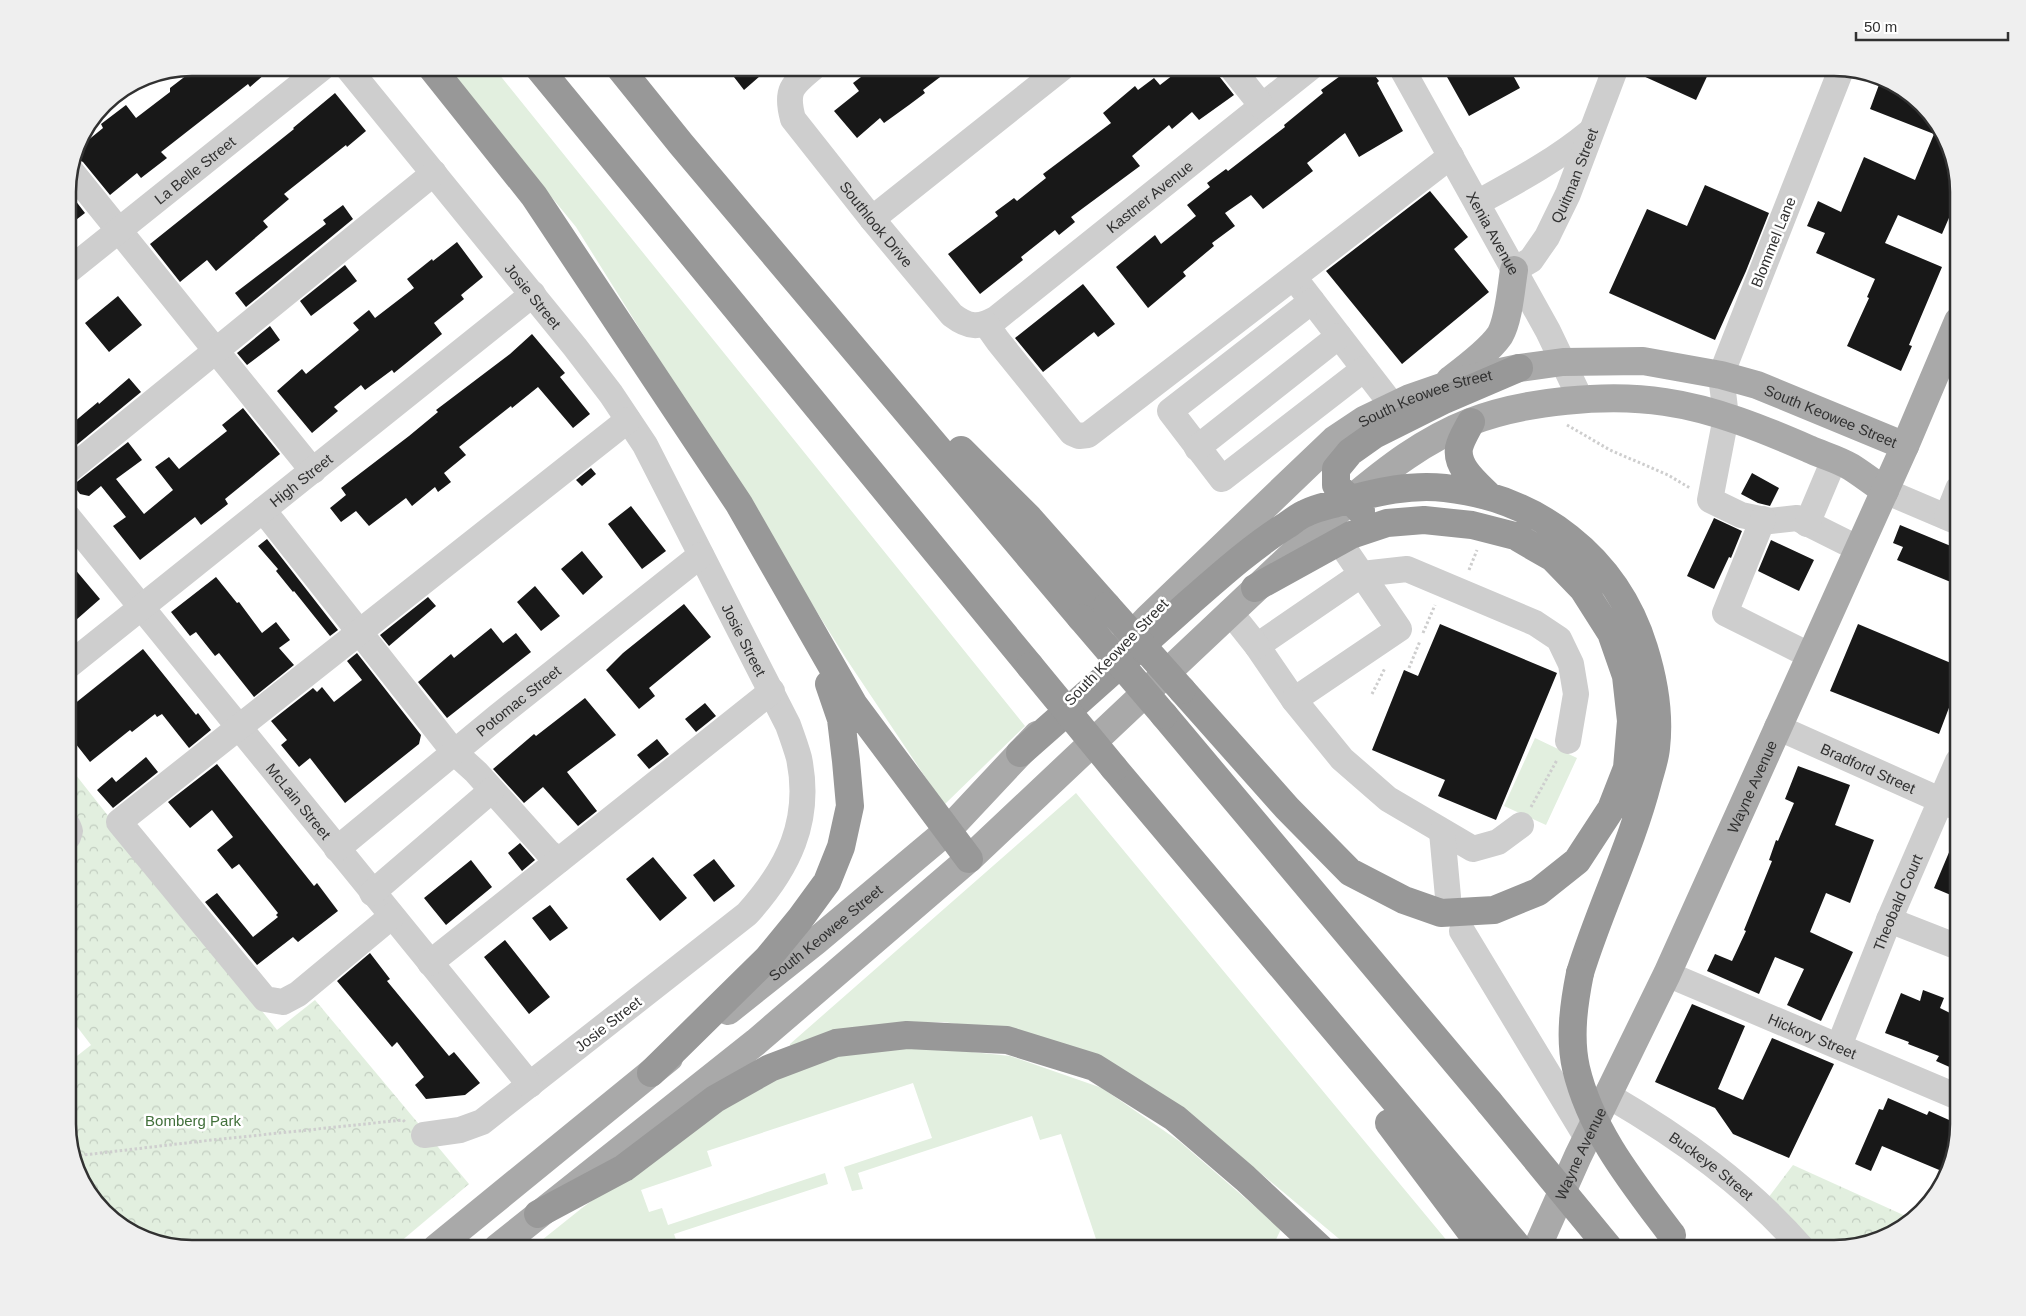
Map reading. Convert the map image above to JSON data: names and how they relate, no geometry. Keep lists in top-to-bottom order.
{
  "streets": {
    "main road": ["South Keowee Street", "Wayne Avenue"],
    "street": [
      "La Belle Street",
      "Quitman Street",
      "Kastner Avenue",
      "Southlook Drive",
      "Xenia Avenue",
      "Blommel Lane",
      "Josie Street",
      "High Street",
      "Potomac Street",
      "Bradford Street",
      "McLain Street",
      "Theobald Court",
      "Hickory Street",
      "Buckeye Street"
    ]
  },
  "crossings": [
    ["Quitman Street", "Xenia Avenue"],
    ["Kastner Avenue", "Southlook Drive"],
    ["Xenia Avenue", "South Keowee Street"],
    ["Blommel Lane", "South Keowee Street"],
    ["Josie Street", "High Street"],
    ["Josie Street", "Potomac Street"],
    ["Josie Street", "McLain Street"],
    ["South Keowee Street", "Wayne Avenue"],
    ["High Street", "McLain Street"],
    ["Potomac Street", "McLain Street"],
    ["Bradford Street", "Wayne Avenue"],
    ["Bradford Street", "Theobald Court"],
    ["Wayne Avenue", "Hickory Street"],
    ["Wayne Avenue", "Buckeye Street"],
    ["Theobald Court", "Hickory Street"]
  ],
  "parks": ["Bomberg Park"],
  "scale_bar": "50 m"
}
